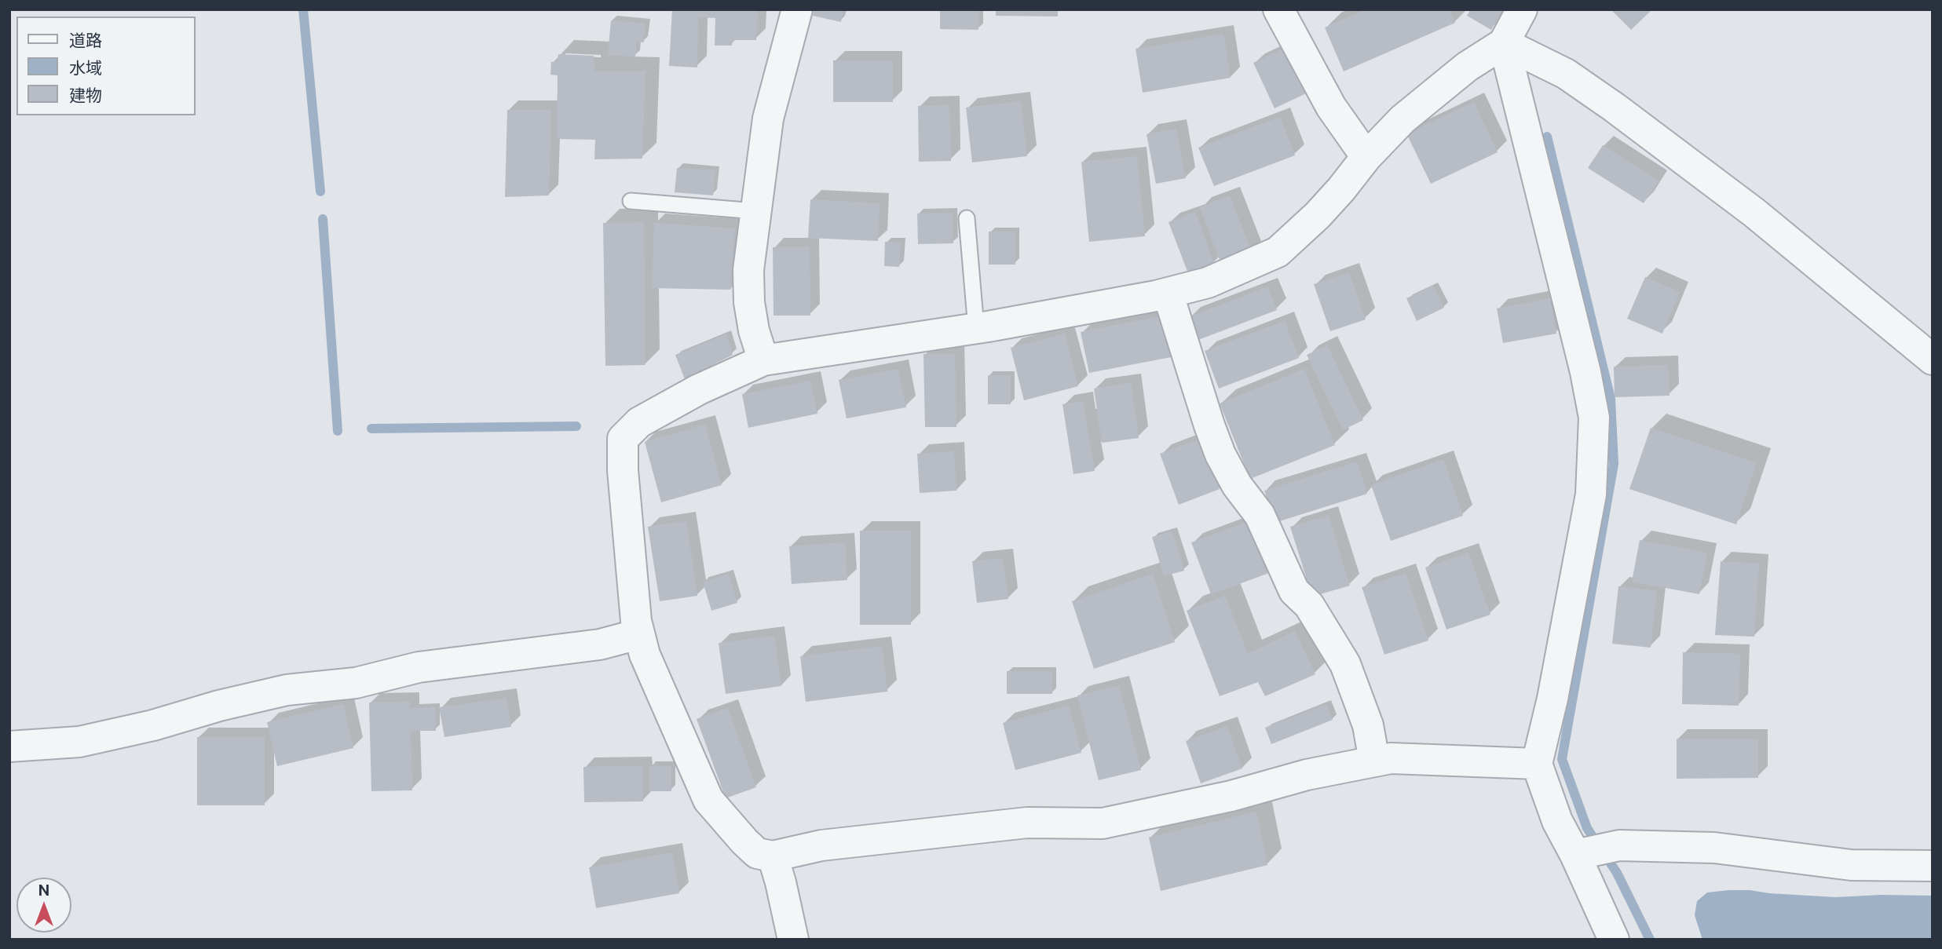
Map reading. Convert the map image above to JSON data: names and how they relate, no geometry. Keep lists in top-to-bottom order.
{
  "legend": ["道路", "水域", "建物"],
  "north": "top"
}
